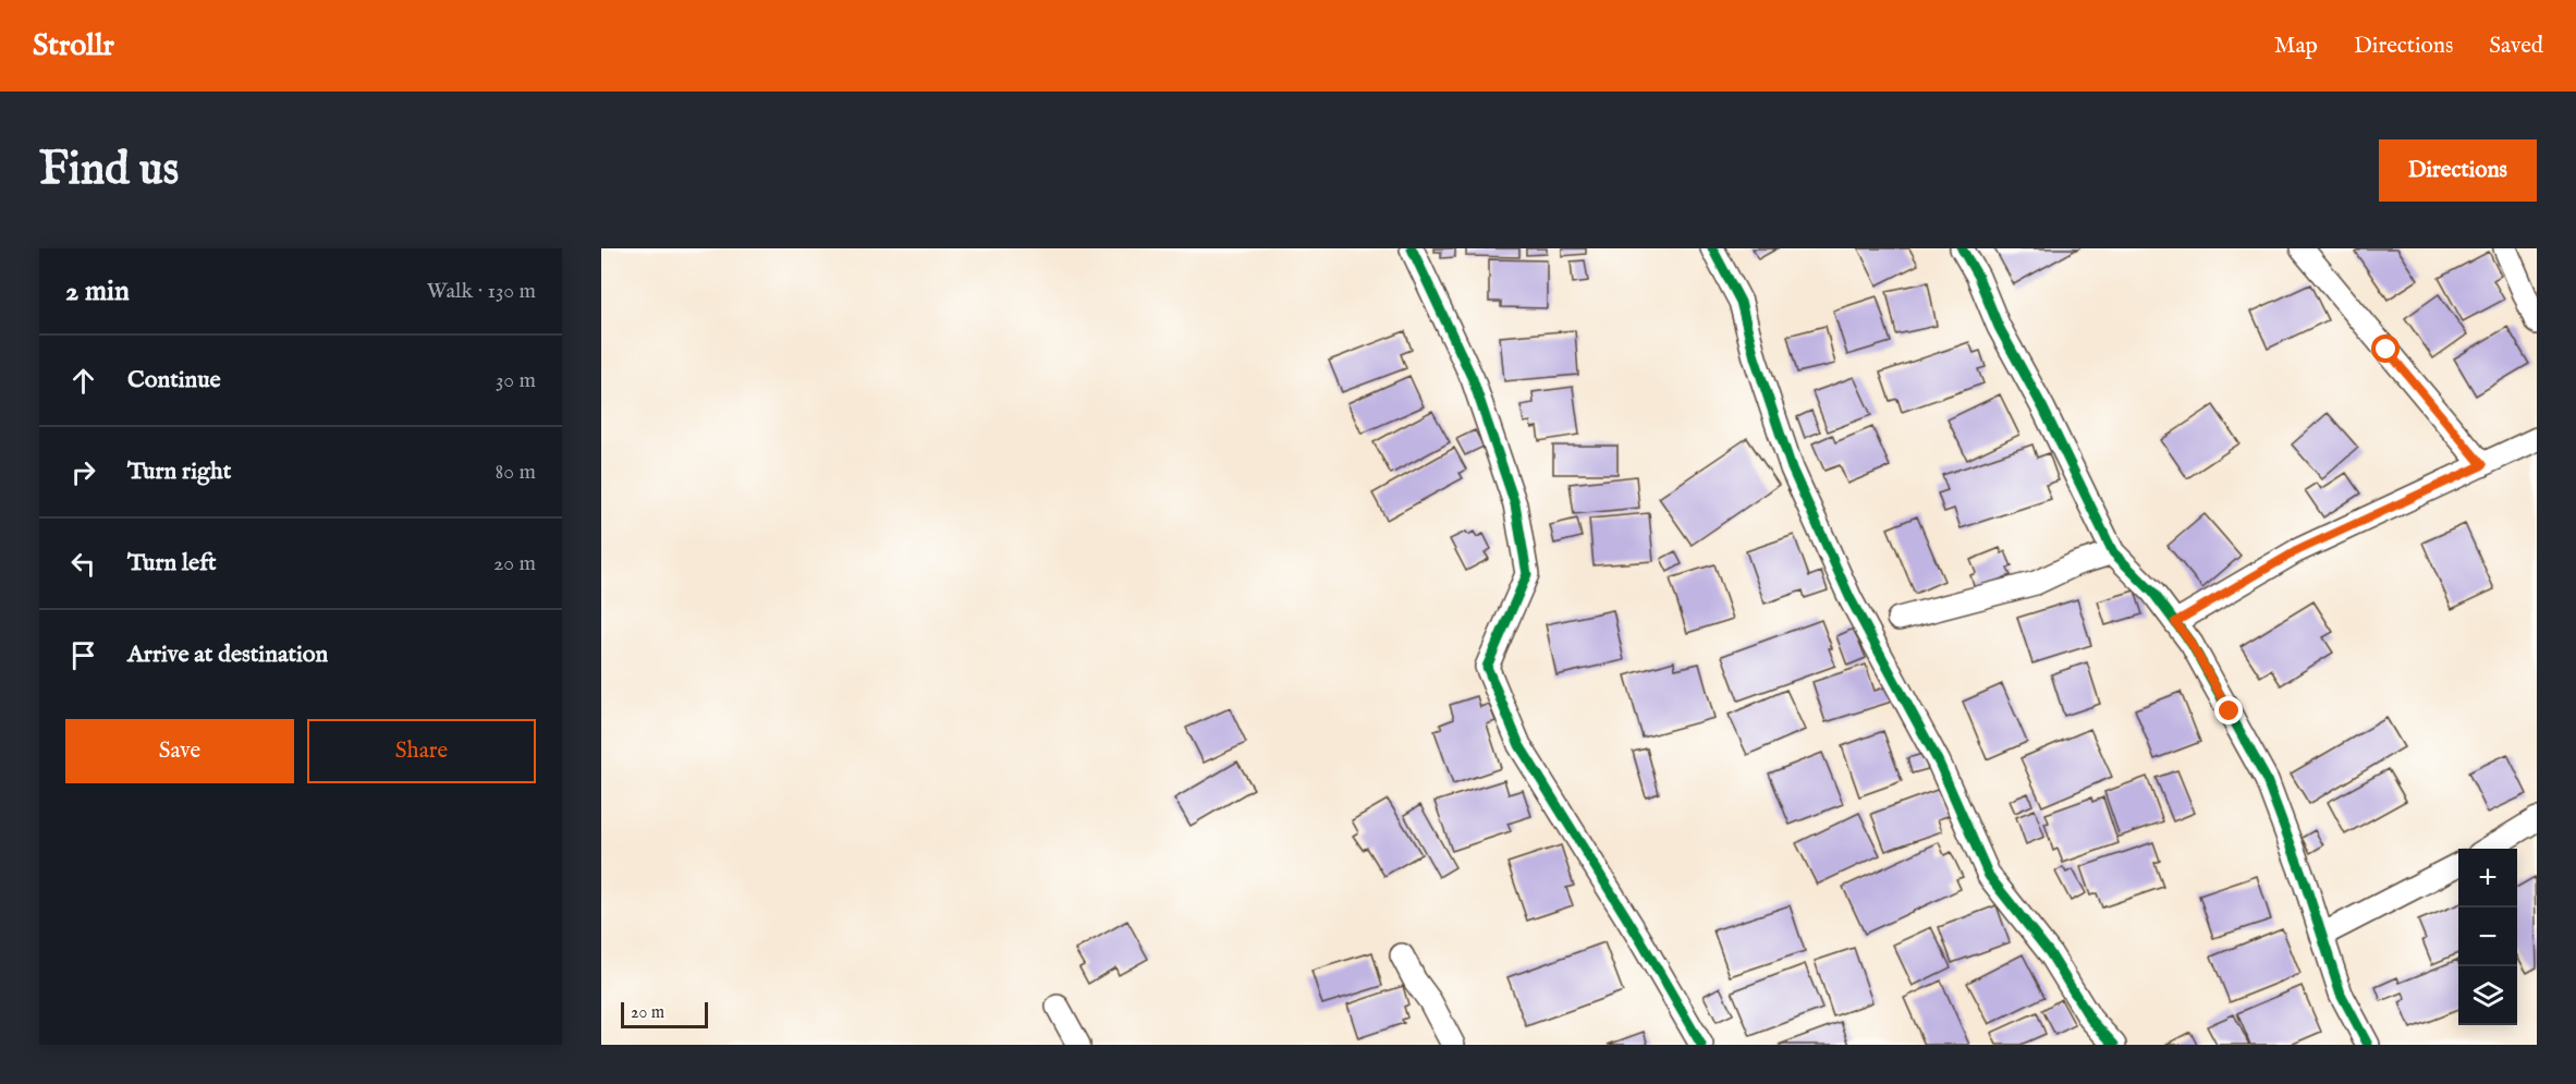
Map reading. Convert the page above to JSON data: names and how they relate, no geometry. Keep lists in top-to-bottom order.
{
  "scale_bar": "20 m",
  "page": {
    "header": "Strollr",
    "nav": ["Map", "Directions", "Saved"],
    "buttons": [
      "Directions",
      ["Save", "Share"]
    ],
    "title": "Find us",
    "heading": ["2 min", "Walk · 130 m"],
    "list": [
      ["Continue", "30 m"],
      ["Turn right", "80 m"],
      ["Turn left", "20 m"],
      "Arrive at destination"
    ],
    "map_buttons": ["+", "−"],
    "scale": "20 m"
  }
}
